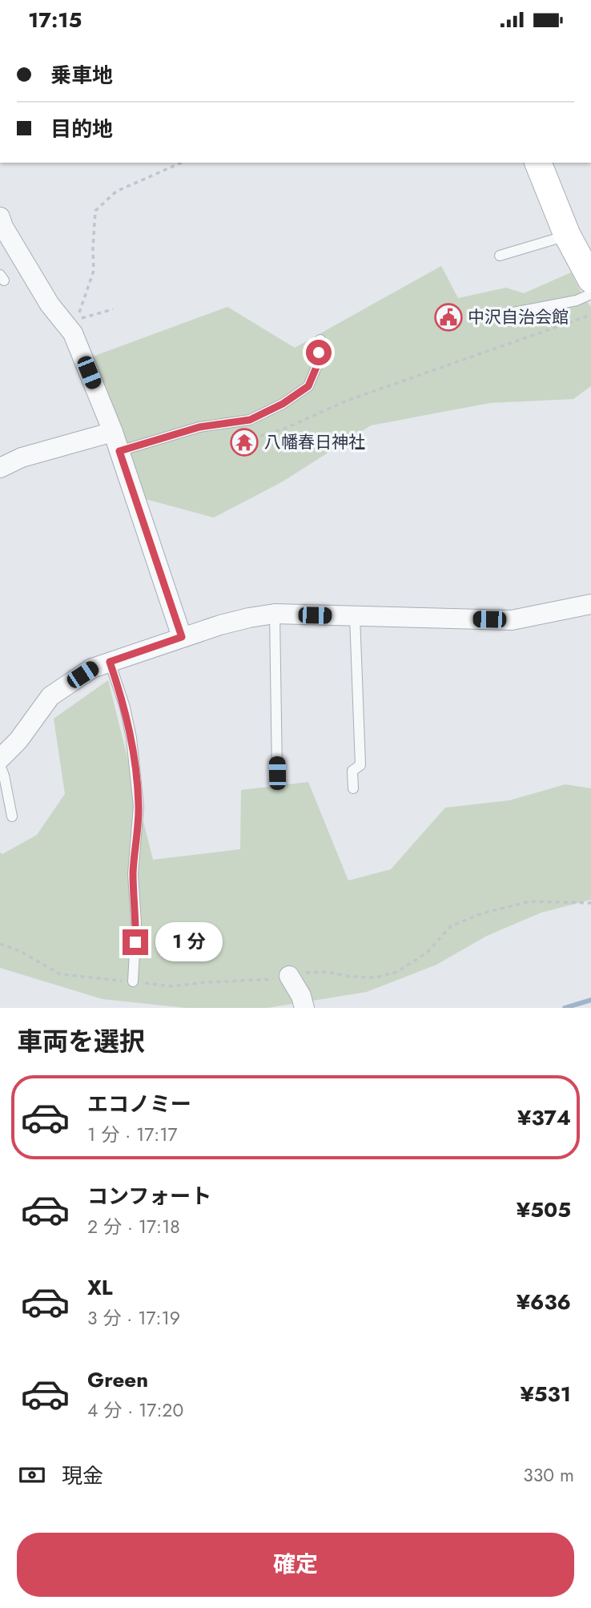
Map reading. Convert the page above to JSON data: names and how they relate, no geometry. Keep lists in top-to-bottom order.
{
  "places": {
    "public building": ["中沢自治会館"],
    "temple": ["八幡春日神社"]
  },
  "page": {
    "status": "17:15",
    "banner": ["乗車地", "目的地"],
    "bubble": "1 分",
    "heading": "車両を選択",
    "list": [
      {
        "name": "エコノミー",
        "note": "1 分 · 17:17",
        "value": "¥374"
      },
      {
        "name": "コンフォート",
        "note": "2 分 · 17:18",
        "value": "¥505"
      },
      {
        "name": "XL",
        "note": "3 分 · 17:19",
        "value": "¥636"
      },
      {
        "name": "Green",
        "note": "4 分 · 17:20",
        "value": "¥531"
      }
    ],
    "pay": ["現金", "330 m"],
    "buttons": "確定"
  }
}
